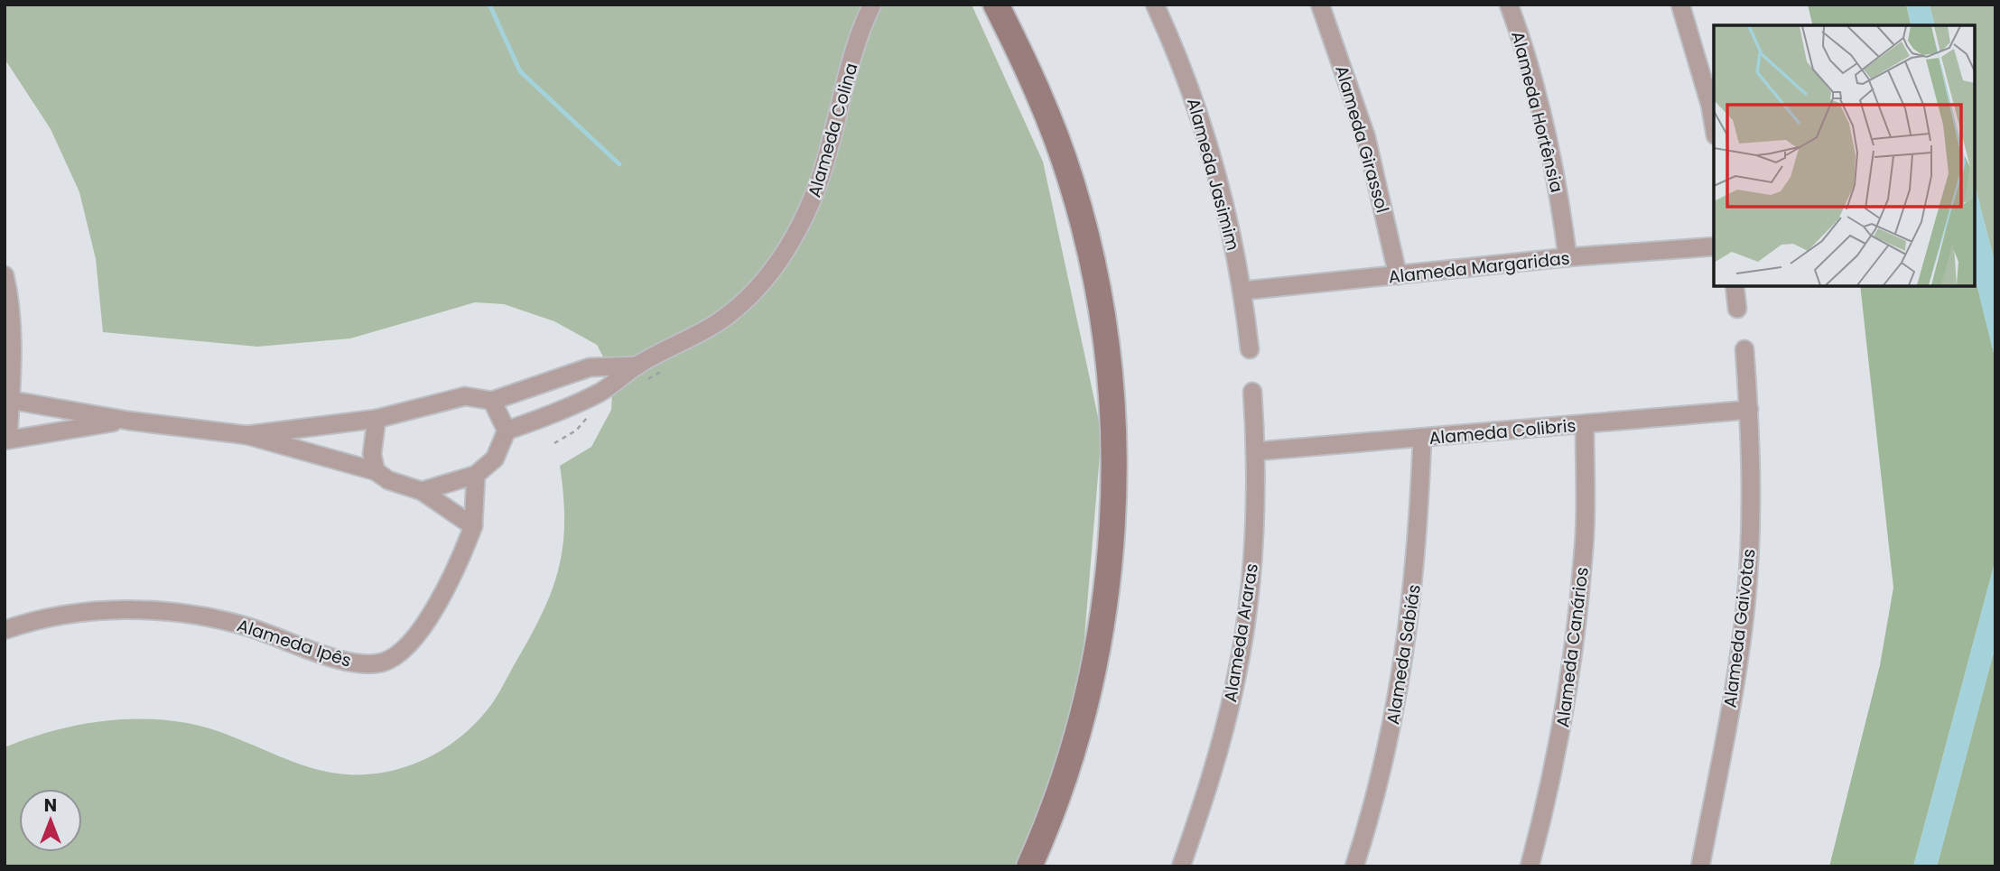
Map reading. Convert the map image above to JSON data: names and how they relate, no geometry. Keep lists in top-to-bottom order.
{
  "streets": {
    "street": [
      "Alameda Hortênsia",
      "Alameda Colina",
      "Alameda Girassol",
      "Alameda Jasimim",
      "Alameda Margaridas",
      "Alameda Colibris",
      "Alameda Gaivotas",
      "Alameda Araras",
      "Alameda Ipês",
      "Alameda Canários",
      "Alameda Sabiás"
    ]
  },
  "crossings": [
    ["Alameda Hortênsia", "Alameda Margaridas"],
    ["Alameda Girassol", "Alameda Margaridas"],
    ["Alameda Jasimim", "Alameda Margaridas"],
    ["Alameda Colibris", "Alameda Gaivotas"],
    ["Alameda Colibris", "Alameda Araras"],
    ["Alameda Colibris", "Alameda Canários"],
    ["Alameda Colibris", "Alameda Sabiás"]
  ],
  "north": "top"
}
